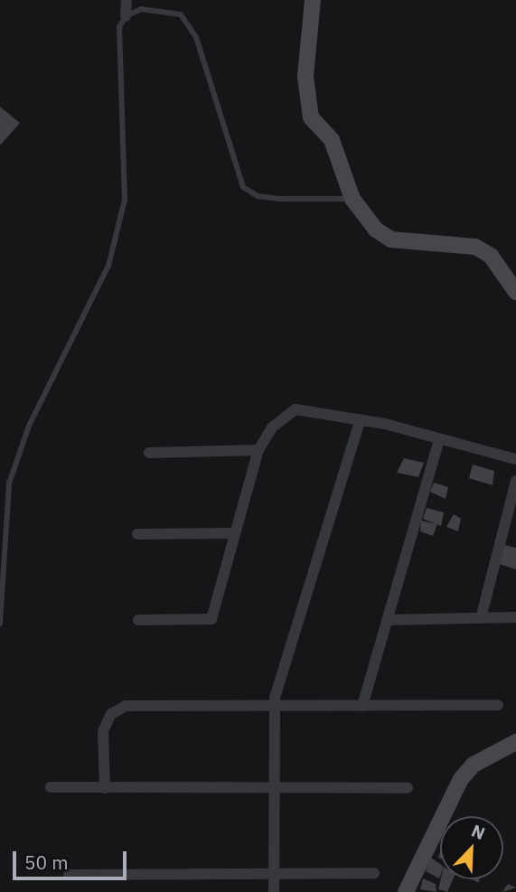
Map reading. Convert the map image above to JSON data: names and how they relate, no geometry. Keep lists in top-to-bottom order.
{
  "scale_bar": "50 m",
  "north": "top right"
}
